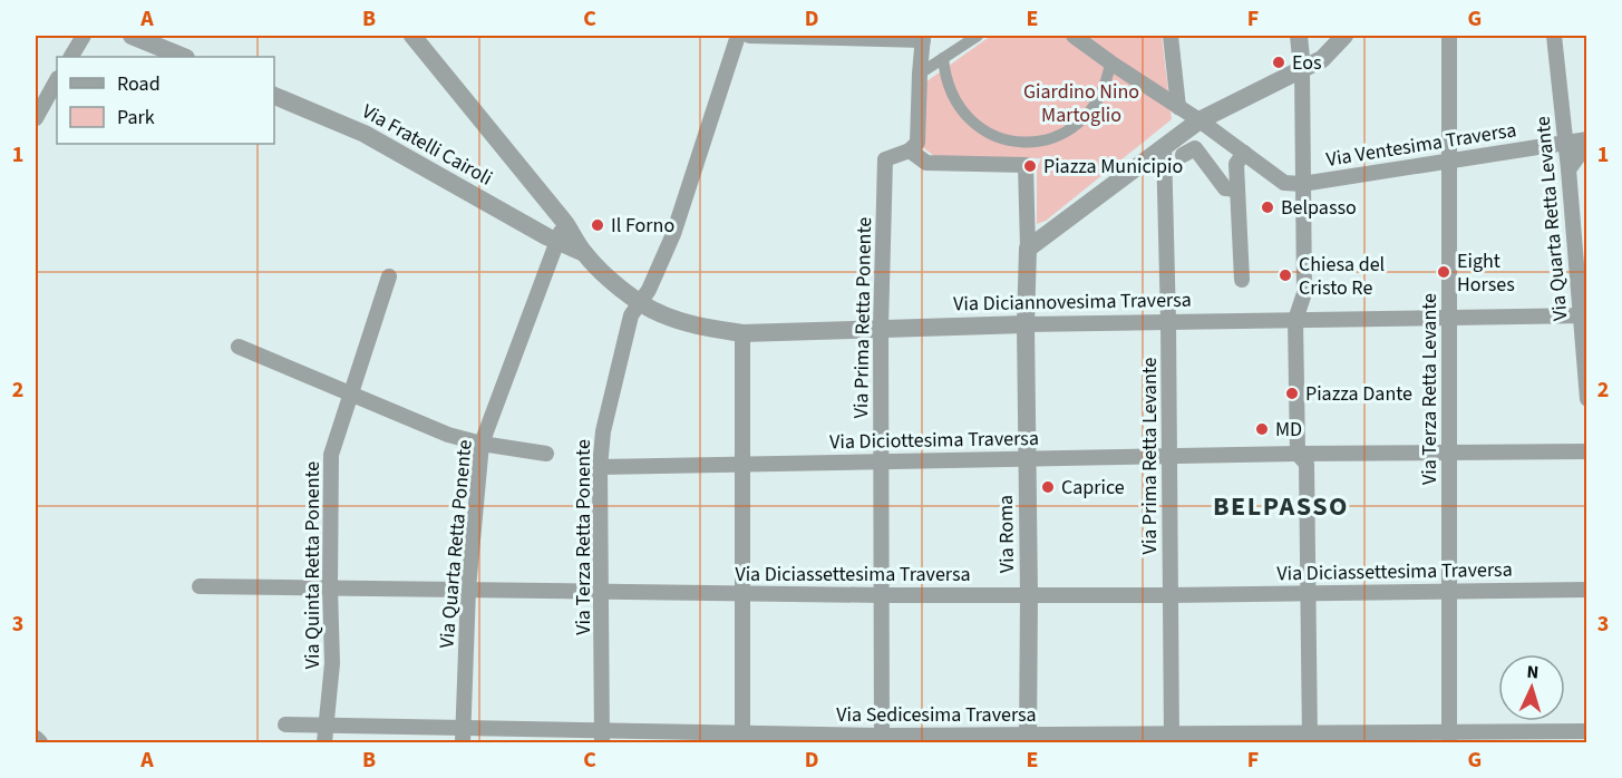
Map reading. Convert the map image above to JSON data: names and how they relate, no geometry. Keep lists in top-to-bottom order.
{
  "streets": {
    "street": [
      "Via Fratelli Cairoli",
      "Via Ventesima Traversa",
      "Via Quarta Retta Levante",
      "Via Diciannovesima Traversa",
      "Via Prima Retta Ponente",
      "Via Terza Retta Levante",
      "Via Diciottesima Traversa",
      "Via Prima Retta Levante",
      "Via Roma",
      "Via Terza Retta Ponente",
      "Via Quarta Retta Ponente",
      "Via Quinta Retta Ponente",
      "Via Diciassettesima Traversa",
      "Via Sedicesima Traversa"
    ]
  },
  "crossings": [
    ["Via Fratelli Cairoli", "Via Diciannovesima Traversa"],
    ["Via Fratelli Cairoli", "Via Quarta Retta Ponente"],
    ["Via Ventesima Traversa", "Via Quarta Retta Levante"],
    ["Via Ventesima Traversa", "Via Terza Retta Levante"],
    ["Via Quarta Retta Levante", "Via Diciannovesima Traversa"],
    ["Via Diciannovesima Traversa", "Via Prima Retta Ponente"],
    ["Via Diciannovesima Traversa", "Via Terza Retta Levante"],
    ["Via Diciannovesima Traversa", "Via Prima Retta Levante"],
    ["Via Diciannovesima Traversa", "Via Roma"],
    ["Via Diciannovesima Traversa", "Via Terza Retta Ponente"],
    ["Via Prima Retta Ponente", "Via Diciottesima Traversa"],
    ["Via Prima Retta Ponente", "Via Diciassettesima Traversa"],
    ["Via Prima Retta Ponente", "Via Sedicesima Traversa"],
    ["Via Terza Retta Levante", "Via Diciassettesima Traversa"],
    ["Via Terza Retta Levante", "Via Sedicesima Traversa"],
    ["Via Diciottesima Traversa", "Via Prima Retta Levante"],
    ["Via Diciottesima Traversa", "Via Roma"],
    ["Via Diciottesima Traversa", "Via Terza Retta Ponente"],
    ["Via Prima Retta Levante", "Via Diciassettesima Traversa"],
    ["Via Prima Retta Levante", "Via Sedicesima Traversa"],
    ["Via Roma", "Via Diciassettesima Traversa"],
    ["Via Roma", "Via Sedicesima Traversa"],
    ["Via Terza Retta Ponente", "Via Diciassettesima Traversa"],
    ["Via Terza Retta Ponente", "Via Sedicesima Traversa"],
    ["Via Quarta Retta Ponente", "Via Diciassettesima Traversa"],
    ["Via Quarta Retta Ponente", "Via Sedicesima Traversa"],
    ["Via Quinta Retta Ponente", "Via Diciassettesima Traversa"],
    ["Via Quinta Retta Ponente", "Via Sedicesima Traversa"]
  ],
  "districts": ["BELPASSO"],
  "parks": ["Giardino Nino Martoglio"],
  "places": [
    "Eos",
    "Piazza Municipio",
    "Belpasso",
    "Il Forno",
    "Eight Horses",
    "Chiesa del Cristo Re",
    "Piazza Dante",
    "MD",
    "Caprice"
  ],
  "legend": ["Road", "Park"],
  "north": "top",
  "grid": {
    "columns": [
      "A",
      "B",
      "C",
      "D",
      "E",
      "F",
      "G"
    ],
    "rows": ["1", "2", "3"]
  }
}
